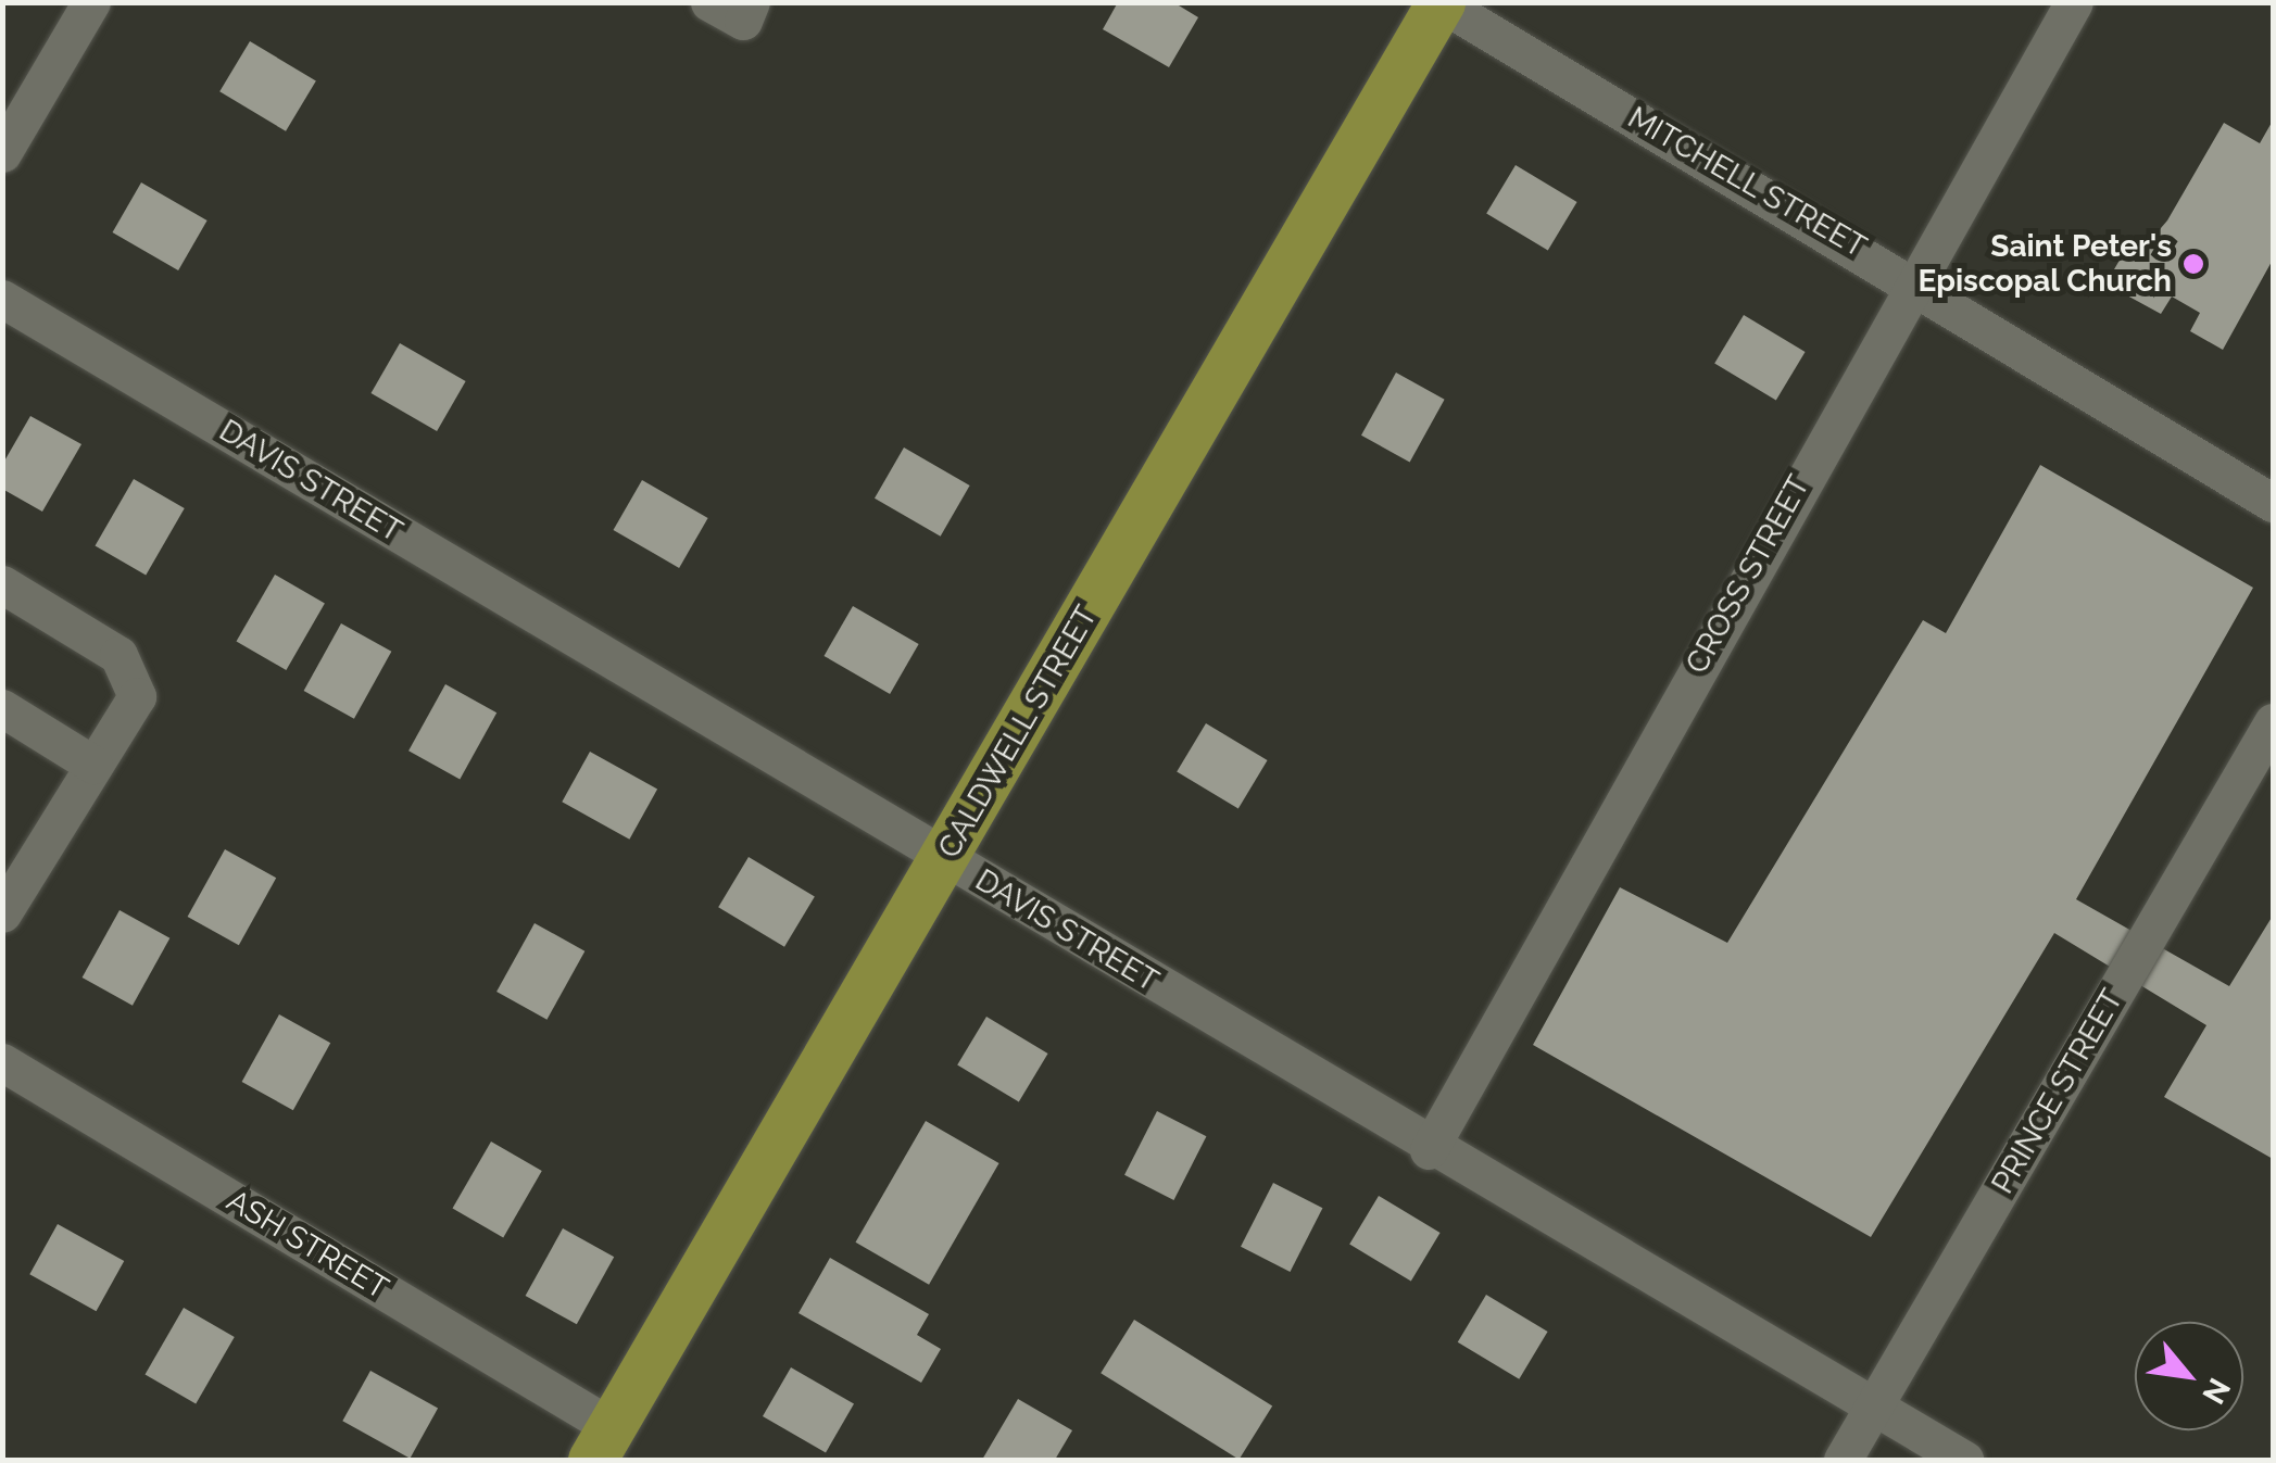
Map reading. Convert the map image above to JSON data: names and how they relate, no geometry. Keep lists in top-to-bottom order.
{
  "streets": {
    "main road": ["CALDWELL STREET"],
    "street": [
      "MITCHELL STREET",
      "DAVIS STREET",
      "CROSS STREET",
      "PRINCE STREET",
      "ASH STREET"
    ]
  },
  "crossings": [
    ["MITCHELL STREET", "CROSS STREET"],
    ["MITCHELL STREET", "CALDWELL STREET"],
    ["DAVIS STREET", "CROSS STREET"],
    ["DAVIS STREET", "CALDWELL STREET"],
    ["DAVIS STREET", "PRINCE STREET"],
    ["CALDWELL STREET", "ASH STREET"]
  ],
  "places": ["Saint Peter's Episcopal Church"],
  "north": "bottom right"
}
